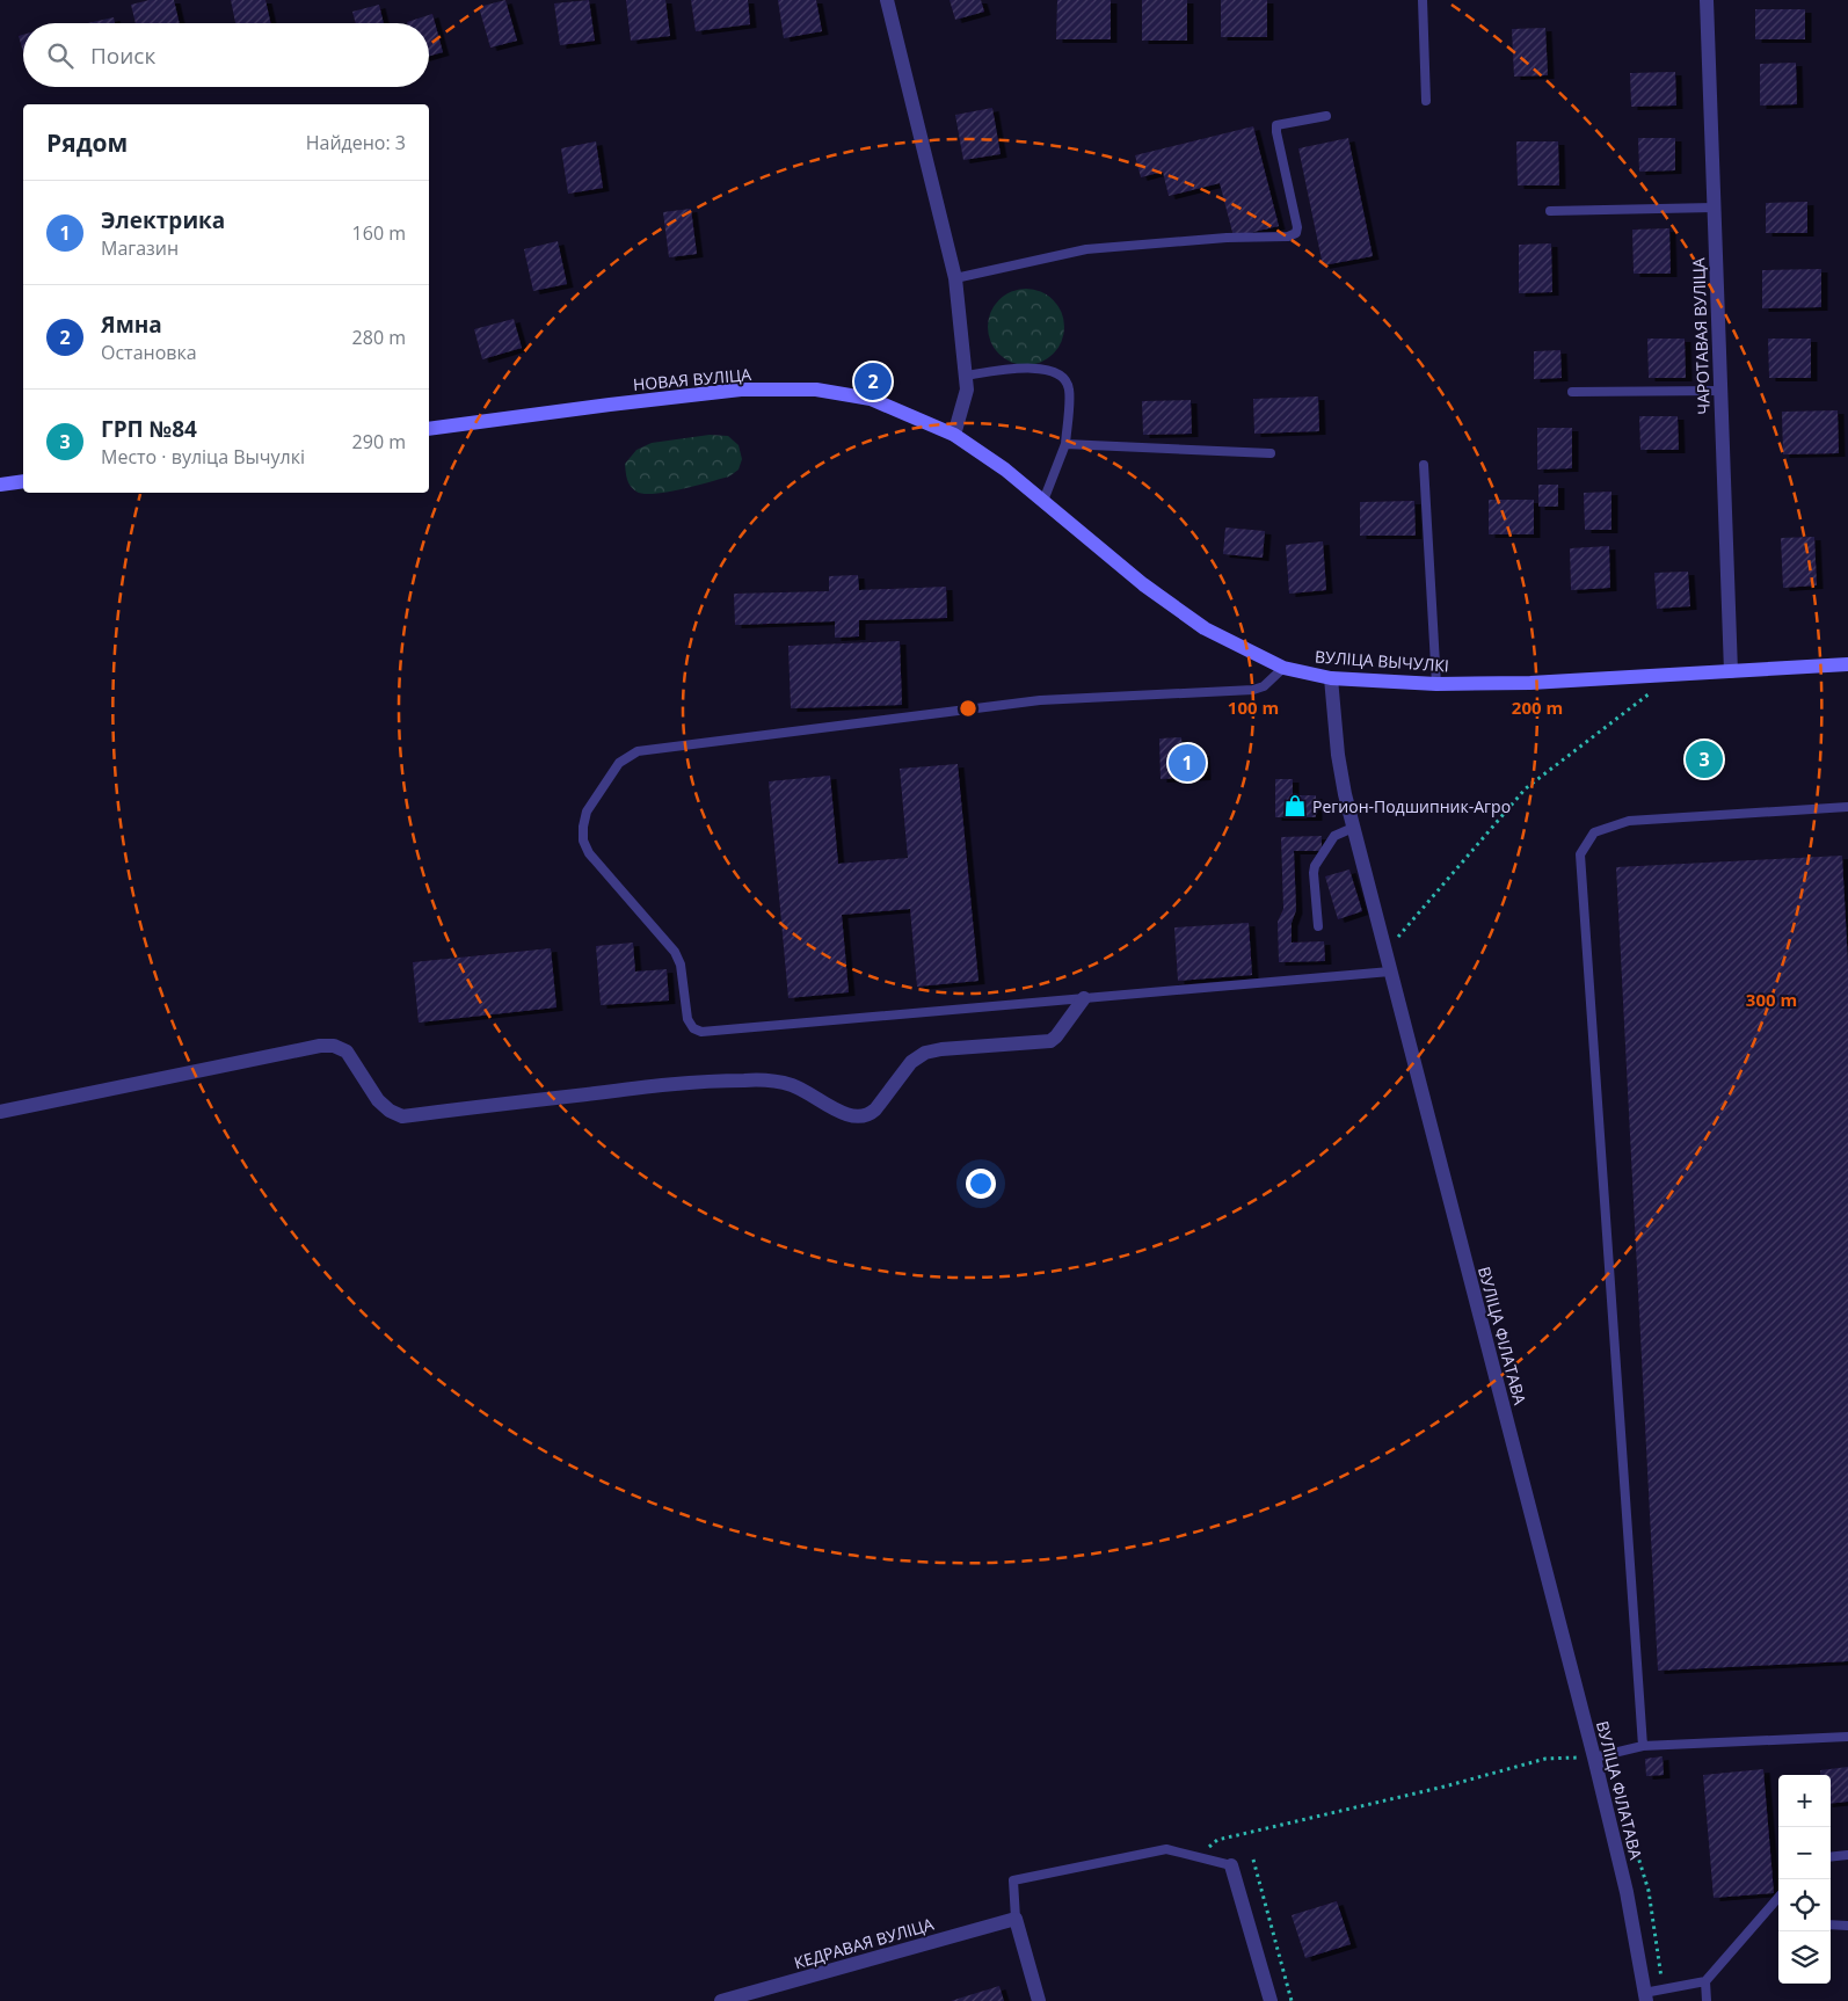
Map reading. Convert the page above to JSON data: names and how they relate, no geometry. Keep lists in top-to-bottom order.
{
  "streets": {
    "street": [
      "ЧАРОТАВАЯ ВУЛІЦА",
      "НОВАЯ ВУЛІЦА",
      "ВУЛІЦА ВЫЧУЛКІ",
      "ВУЛІЦА ФІЛАТАВА",
      "КЕДРАВАЯ ВУЛІЦА"
    ]
  },
  "crossings": [
    ["ЧАРОТАВАЯ ВУЛІЦА", "ВУЛІЦА ВЫЧУЛКІ"],
    ["НОВАЯ ВУЛІЦА", "ВУЛІЦА ВЫЧУЛКІ"],
    ["ВУЛІЦА ВЫЧУЛКІ", "ВУЛІЦА ФІЛАТАВА"]
  ],
  "places": {
    "shop": ["Регион-Подшипник-Агро"]
  },
  "page": {
    "search": "Поиск",
    "heading": ["Рядом", "Найдено: 3"],
    "list": [
      {
        "mark": "1",
        "name": "Электрика",
        "note": "Магазин",
        "value": "160 m"
      },
      {
        "mark": "2",
        "name": "Ямна",
        "note": "Остановка",
        "value": "280 m"
      },
      {
        "mark": "3",
        "name": "ГРП №84",
        "note": "Место · вуліца Вычулкі",
        "value": "290 m"
      }
    ],
    "pins": ["2", "3", "1"],
    "map_buttons": ["+", "−"]
  },
  "rings": ["100 m", "200 m", "300 m"]
}
